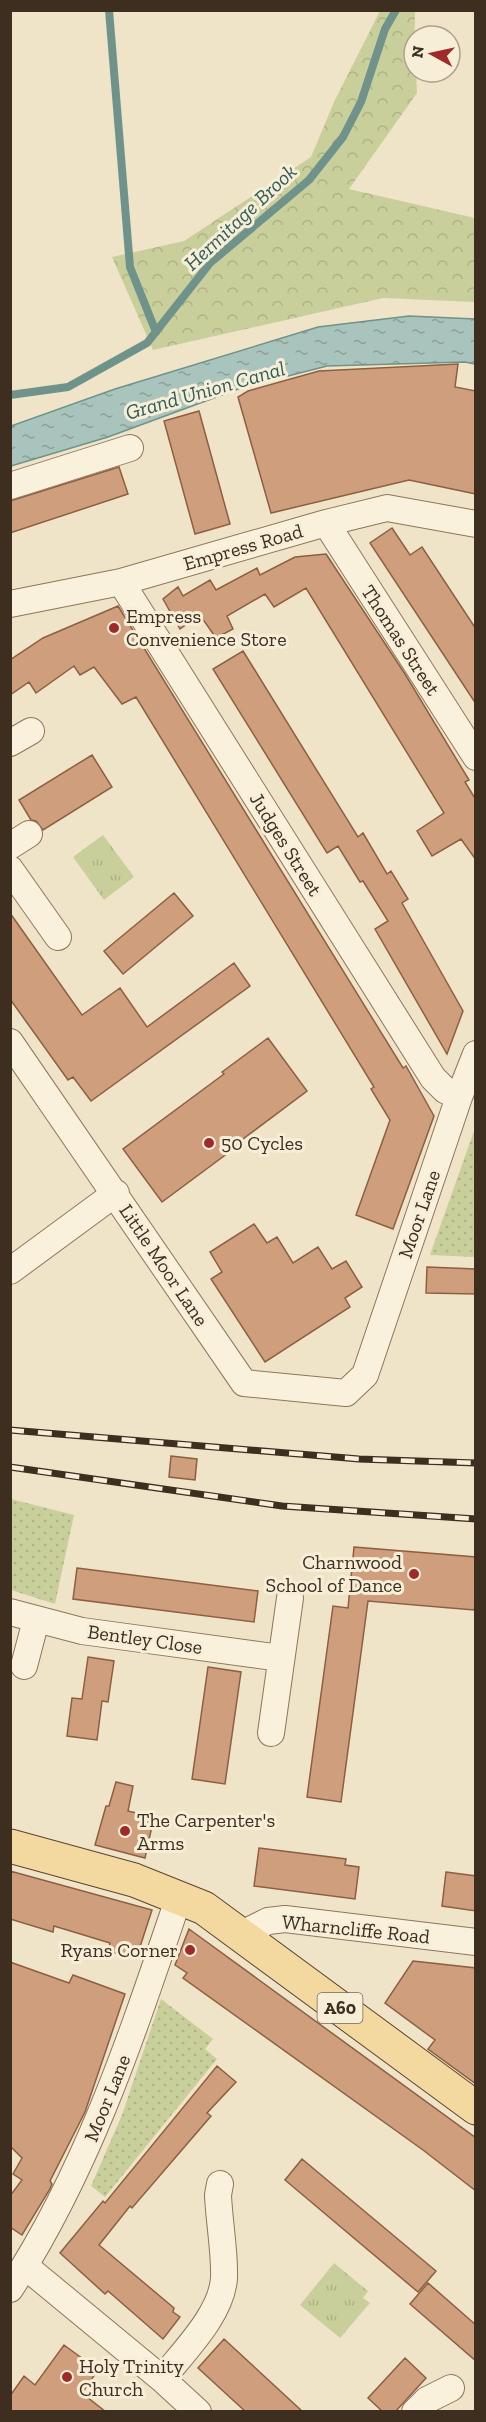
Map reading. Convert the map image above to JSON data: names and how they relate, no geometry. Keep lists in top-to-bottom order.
{
  "streets": {
    "main road": ["A60"],
    "street": [
      "Empress Road",
      "Thomas Street",
      "Judges Street",
      "Moor Lane",
      "Little Moor Lane",
      "Bentley Close",
      "Wharncliffe Road"
    ]
  },
  "crossings": [
    ["Empress Road", "Thomas Street"],
    ["Empress Road", "Judges Street"],
    ["Judges Street", "Moor Lane"],
    ["Moor Lane", "Little Moor Lane"],
    ["Moor Lane", "A60"],
    ["Wharncliffe Road", "A60"]
  ],
  "water": ["Hermitage Brook", "Grand Union Canal"],
  "places": [
    "Empress Convenience Store",
    "50 Cycles",
    "Charnwood School of Dance",
    "The Carpenter's Arms",
    "Ryans Corner",
    "Holy Trinity Church"
  ],
  "north": "left"
}
